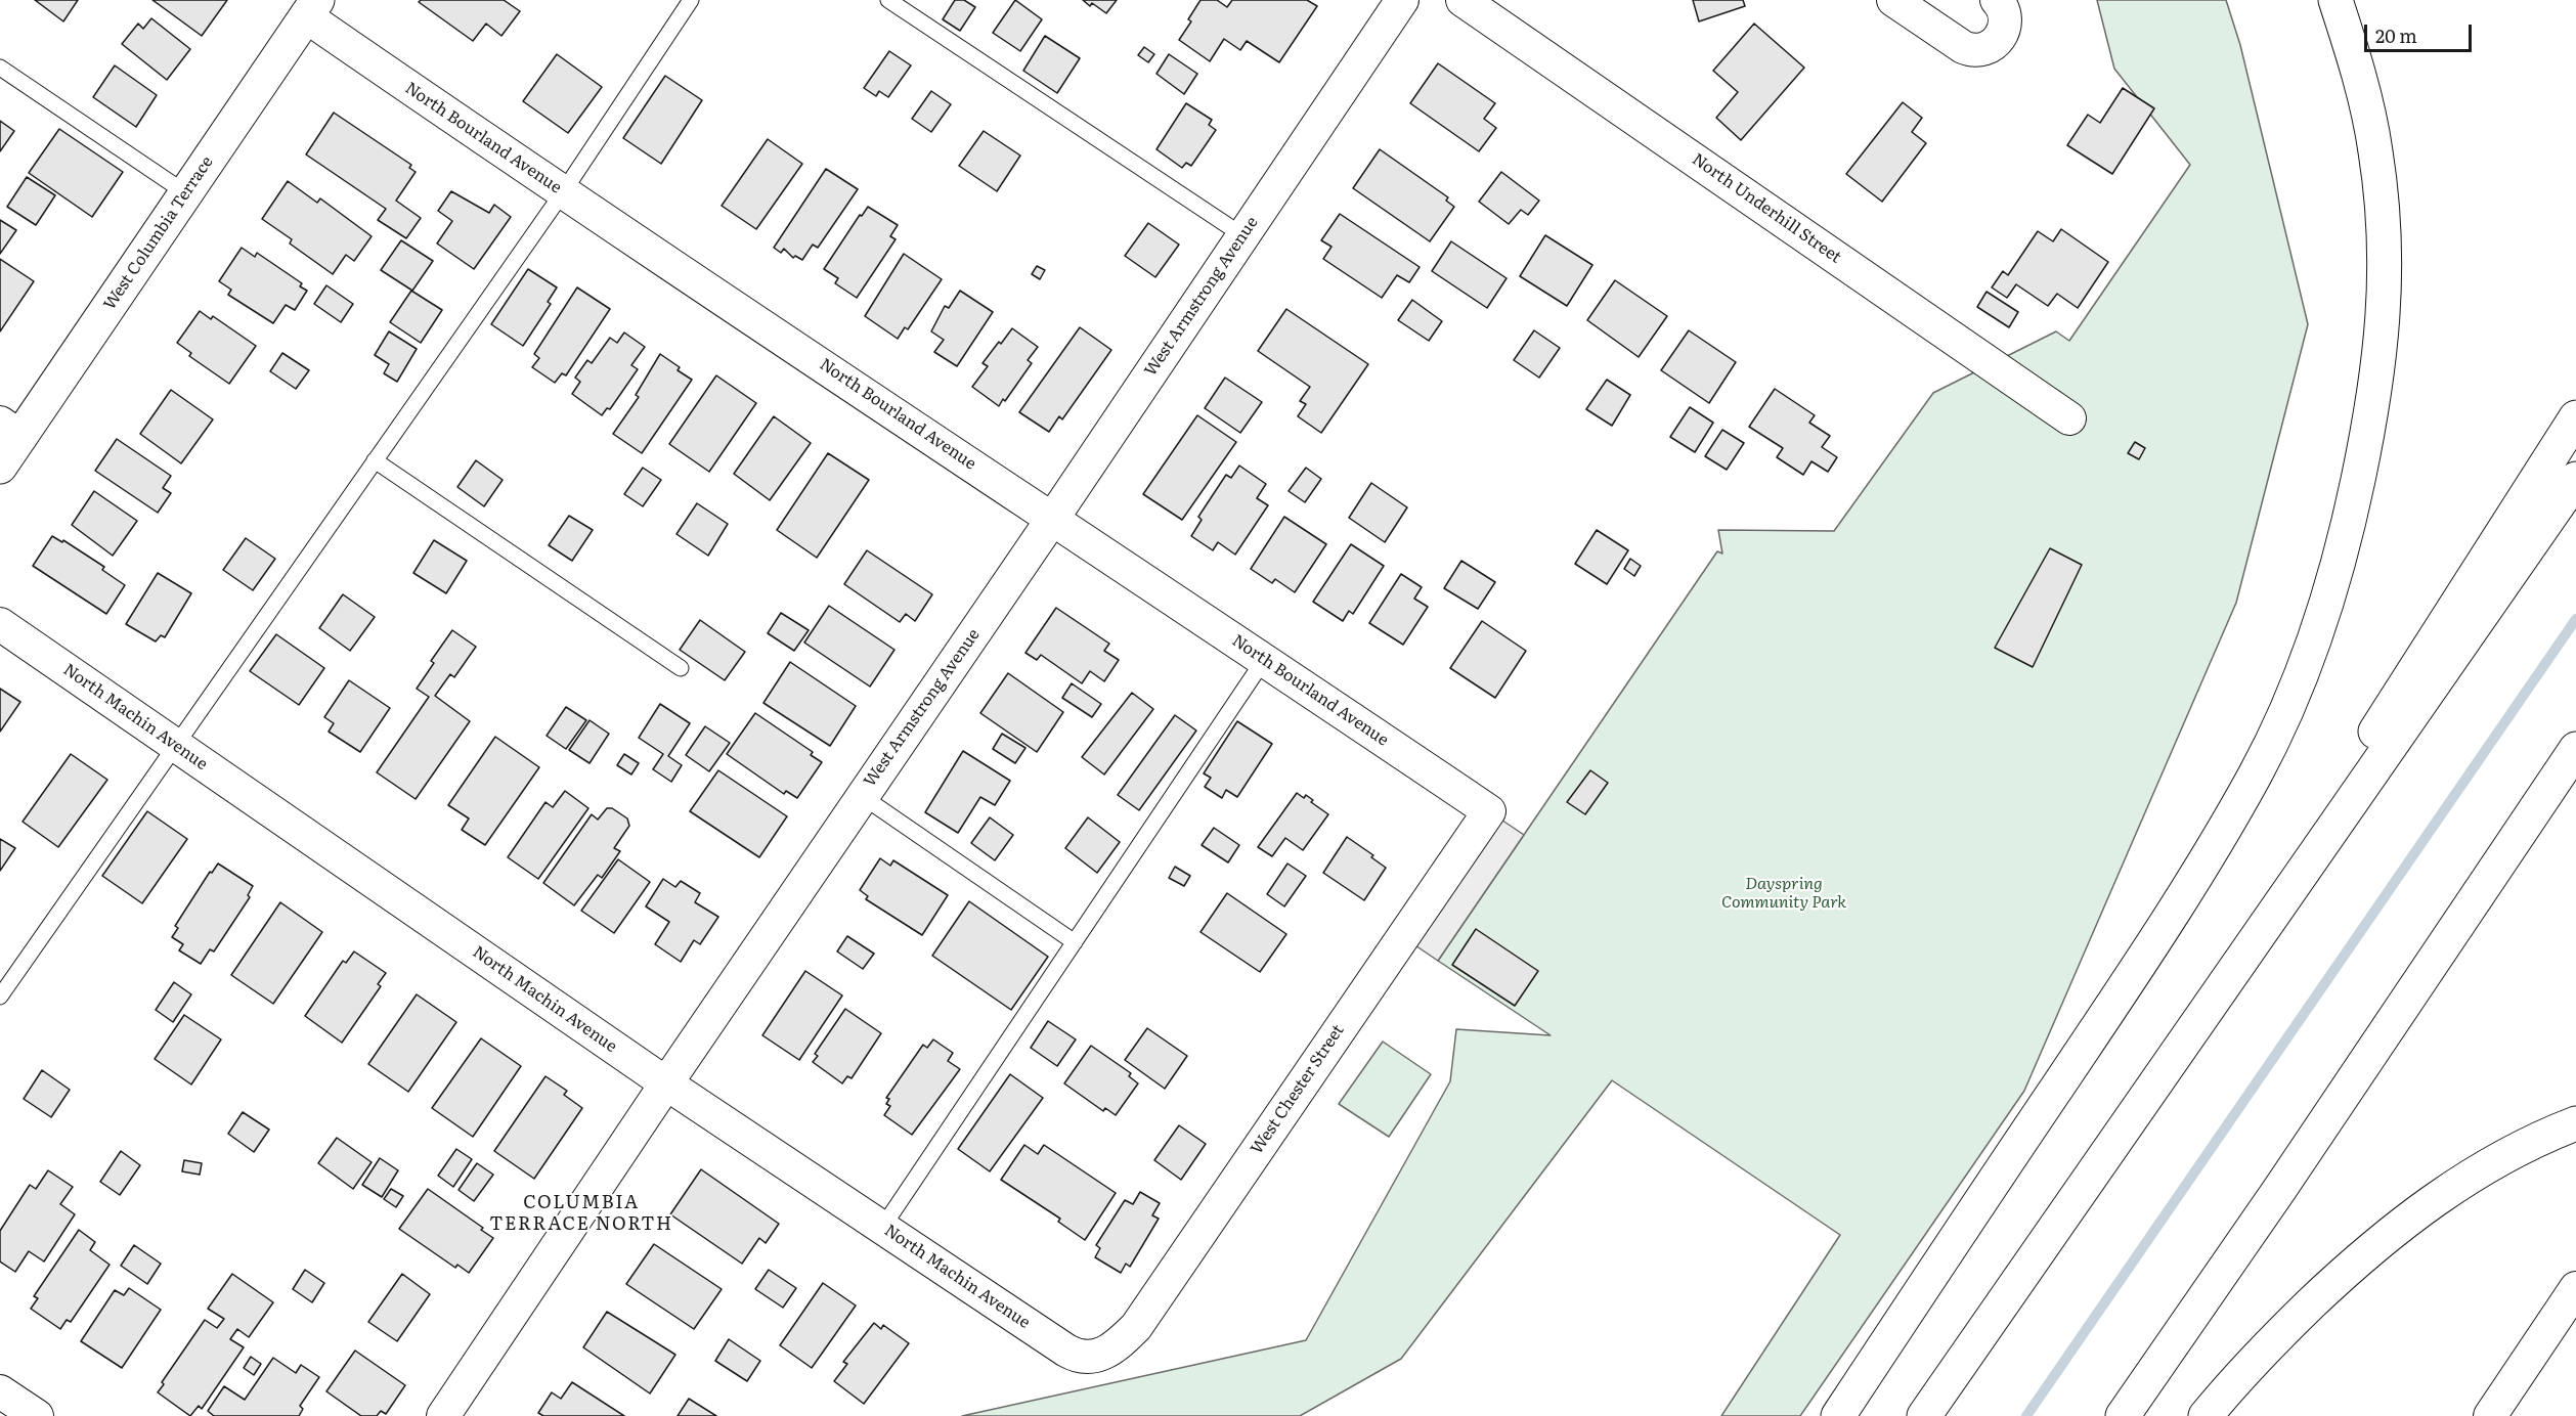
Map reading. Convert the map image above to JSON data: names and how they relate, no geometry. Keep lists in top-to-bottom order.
{
  "streets": {
    "main road": ["West Columbia Terrace"],
    "street": [
      "North Bourland Avenue",
      "North Underhill Street",
      "West Armstrong Avenue",
      "North Machin Avenue",
      "West Chester Street"
    ]
  },
  "crossings": [
    ["North Bourland Avenue", "West Columbia Terrace"],
    ["North Bourland Avenue", "West Armstrong Avenue"],
    ["North Bourland Avenue", "West Chester Street"],
    ["West Armstrong Avenue", "North Machin Avenue"],
    ["North Machin Avenue", "West Chester Street"]
  ],
  "districts": ["COLUMBIA TERRACE NORTH"],
  "parks": ["Dayspring Community Park"],
  "scale_bar": "20 m"
}
